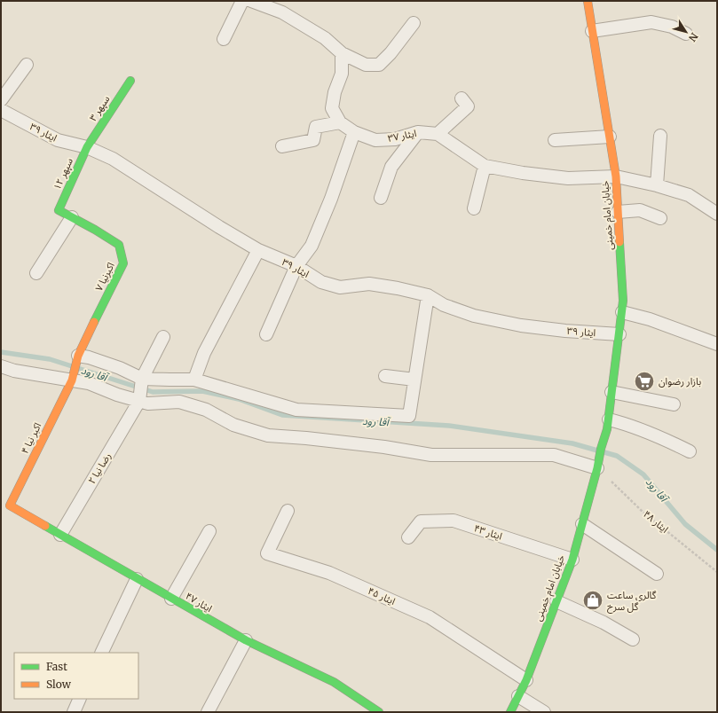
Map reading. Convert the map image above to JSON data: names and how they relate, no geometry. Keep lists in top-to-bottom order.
{
  "streets": {
    "street": [
      "سپهر ۳",
      "ایثار ۳۹",
      "ایثار ۳۷",
      "سپهر ۱۲",
      "خیابان امام خمینی",
      "اکبرنیا ۷",
      "اکبر نیا ۴",
      "رضا نیا ۲",
      "ایثار ۴۳",
      "ایثار ۴۵",
      "ایثار ۴۷"
    ],
    "path": ["ایثار ۴۸"]
  },
  "crossings": [
    ["سپهر ۳", "ایثار ۳۹"],
    ["سپهر ۳", "سپهر ۱۲"],
    ["ایثار ۳۹", "سپهر ۱۲"],
    ["ایثار ۳۹", "خیابان امام خمینی"],
    ["سپهر ۱۲", "اکبرنیا ۷"],
    ["خیابان امام خمینی", "ایثار ۴۸"],
    ["خیابان امام خمینی", "ایثار ۴۳"],
    ["خیابان امام خمینی", "ایثار ۴۵"],
    ["اکبرنیا ۷", "اکبر نیا ۴"],
    ["اکبر نیا ۴", "ایثار ۴۷"],
    ["رضا نیا ۲", "ایثار ۴۷"]
  ],
  "water": ["آقا رود"],
  "places": {
    "supermarket": ["بازار رضوان"],
    "shop": ["گالری ساعت گل سرخ"]
  },
  "legend": ["Fast", "Slow"],
  "north": "bottom right"
}
